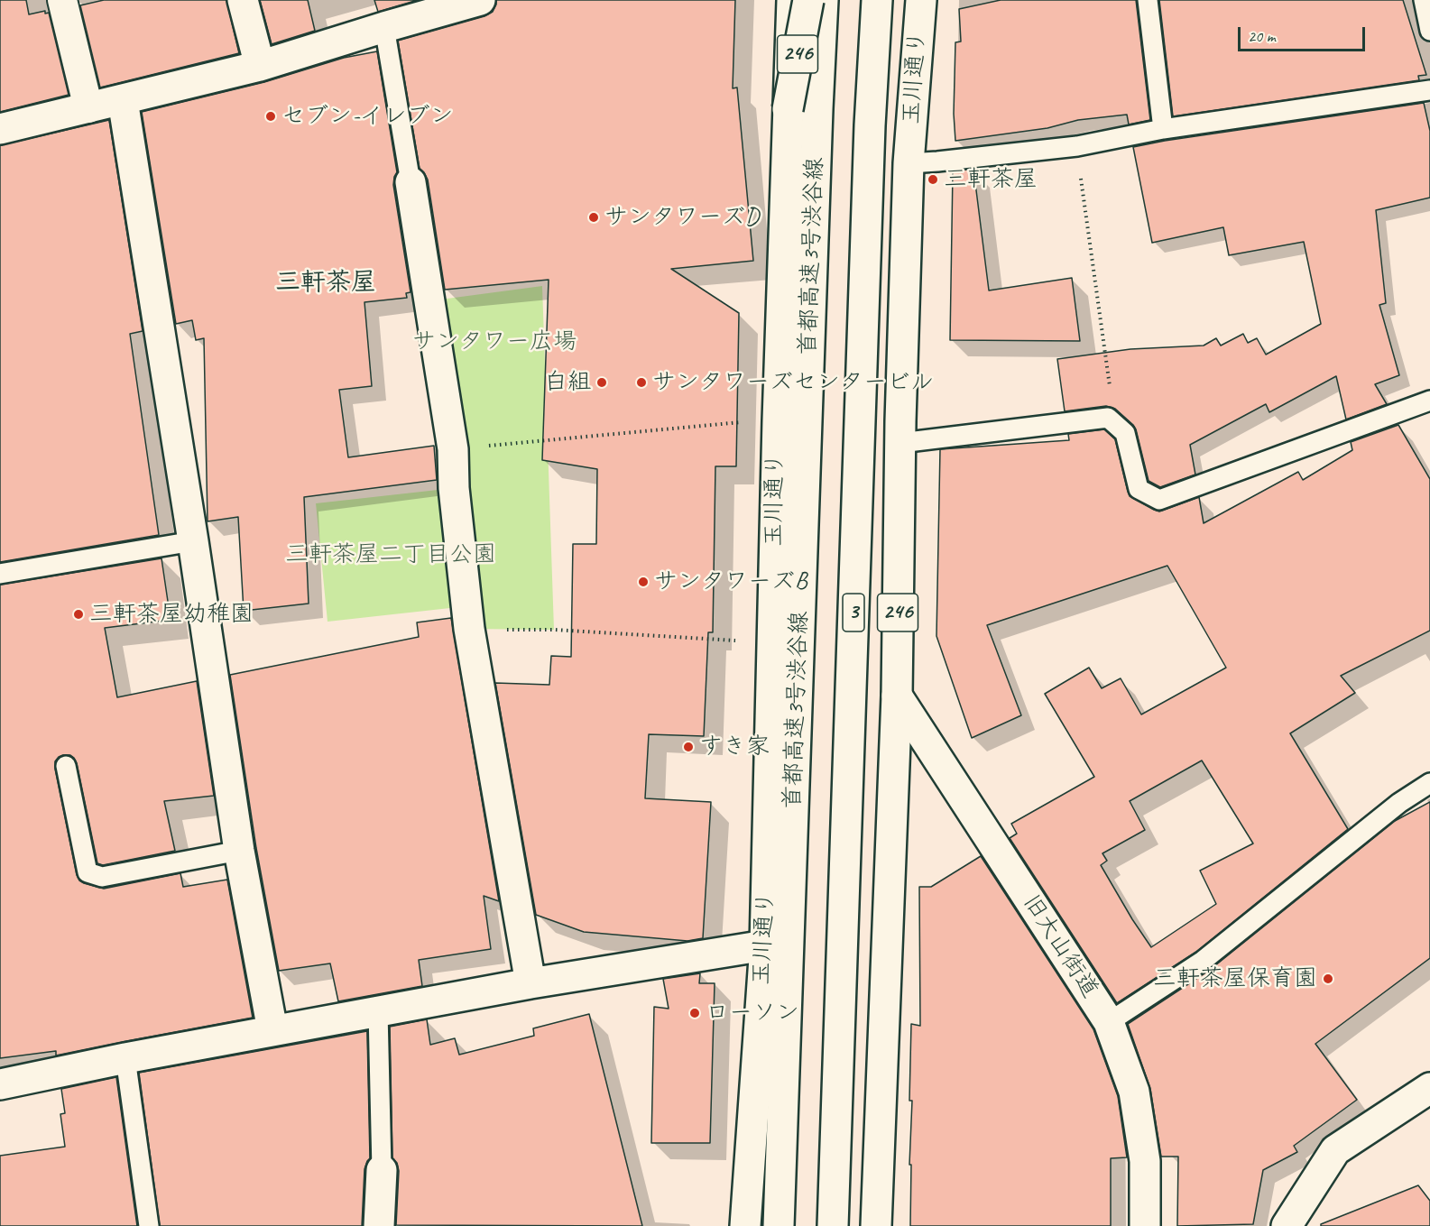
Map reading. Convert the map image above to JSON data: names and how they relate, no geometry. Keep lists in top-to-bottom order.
{
  "streets": {
    "main road": [
      "246",
      "玉川通り",
      "首都高速3号渋谷線",
      "3",
      "旧大山街道"
    ]
  },
  "crossings": [
    ["246", "玉川通り"],
    ["玉川通り", "旧大山街道"]
  ],
  "districts": ["三軒茶屋"],
  "parks": ["サンタワー広場", "三軒茶屋二丁目公園"],
  "places": [
    "セブン-イレブン",
    "三軒茶屋",
    "サンタワーズD",
    "白組",
    "サンタワーズセンタービル",
    "サンタワーズB",
    "三軒茶屋幼稚園",
    "すき家",
    "三軒茶屋保育園",
    "ローソン"
  ],
  "scale_bar": "20 m"
}
